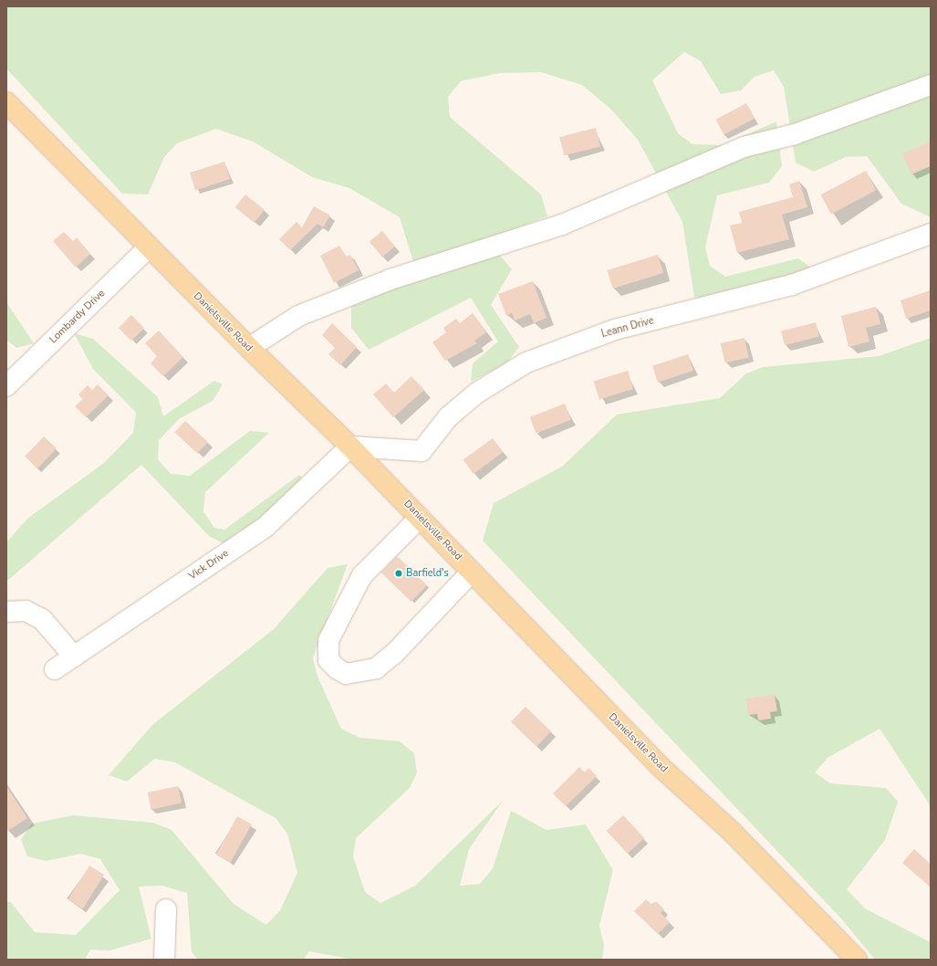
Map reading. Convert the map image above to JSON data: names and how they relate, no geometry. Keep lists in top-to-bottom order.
{
  "streets": {
    "main road": ["Danielsville Road"],
    "street": ["Lombardy Drive", "Leann Drive", "Vick Drive"]
  },
  "crossings": [
    ["Lombardy Drive", "Danielsville Road"],
    ["Danielsville Road", "Leann Drive"],
    ["Danielsville Road", "Vick Drive"],
    ["Leann Drive", "Vick Drive"]
  ],
  "places": ["Barfield's"]
}
